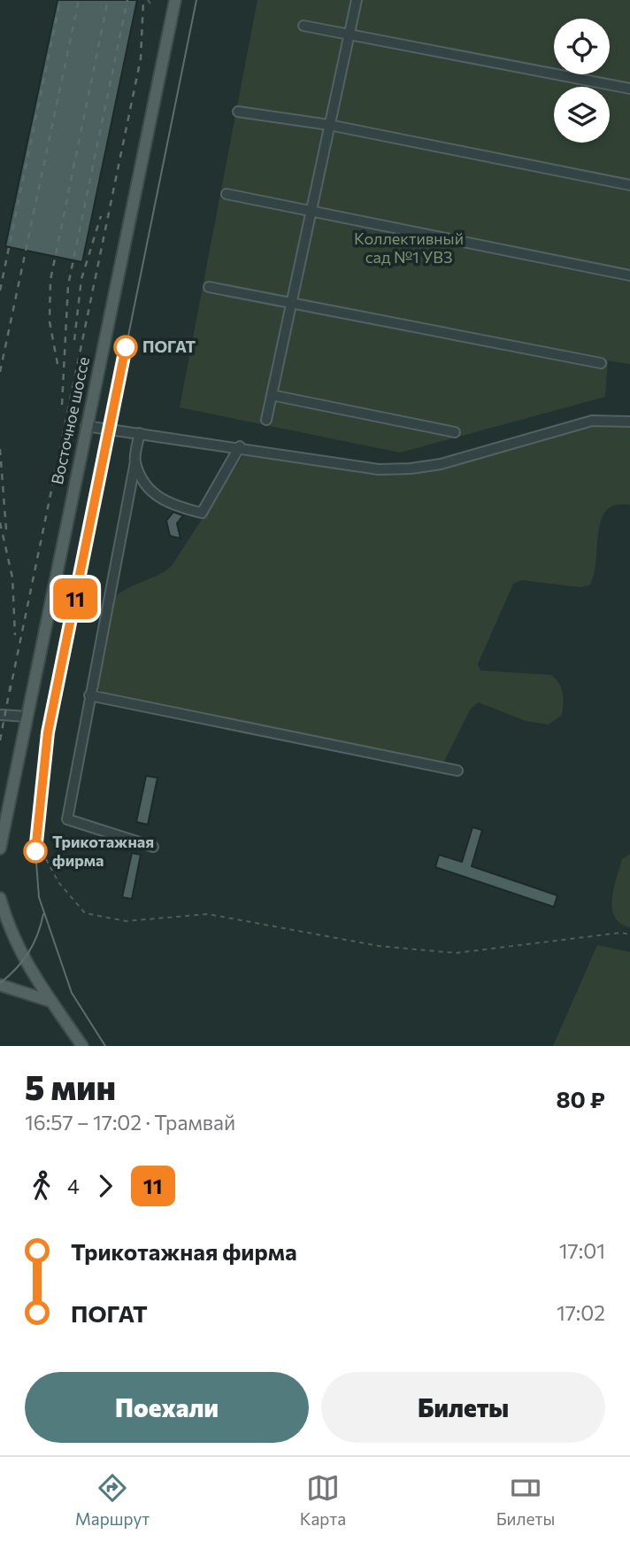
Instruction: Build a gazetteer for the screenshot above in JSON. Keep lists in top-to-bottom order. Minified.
{"streets":{"main road":["Восточное шоссе"]},"parks":["Коллективный сад №1 УВЗ"],"places":["ПОГАТ","Трикотажная фирма"],"lines":["tram line 11"],"page":{"on_map":"11","heading":["5 мин","16:57 – 17:02 · Трамвай","80 ₽"],"legs":["4","11"],"list":[{"name":"Трикотажная фирма","value":"17:01"},{"name":"ПОГАТ","value":"17:02"}],"buttons":["Поехали","Билеты"],"tabs":["Маршрут","Карта","Билеты"]}}
